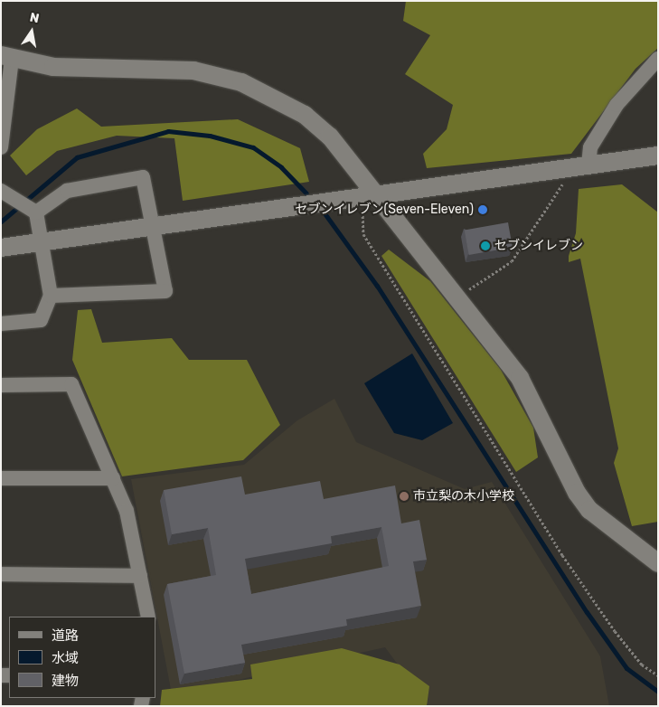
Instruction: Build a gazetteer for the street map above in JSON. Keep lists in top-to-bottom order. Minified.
{"places":["セブンイレブン(Seven-Eleven)","セブンイレブン","市立梨の木小学校"],"legend":["道路","水域","建物"],"north":"top"}
